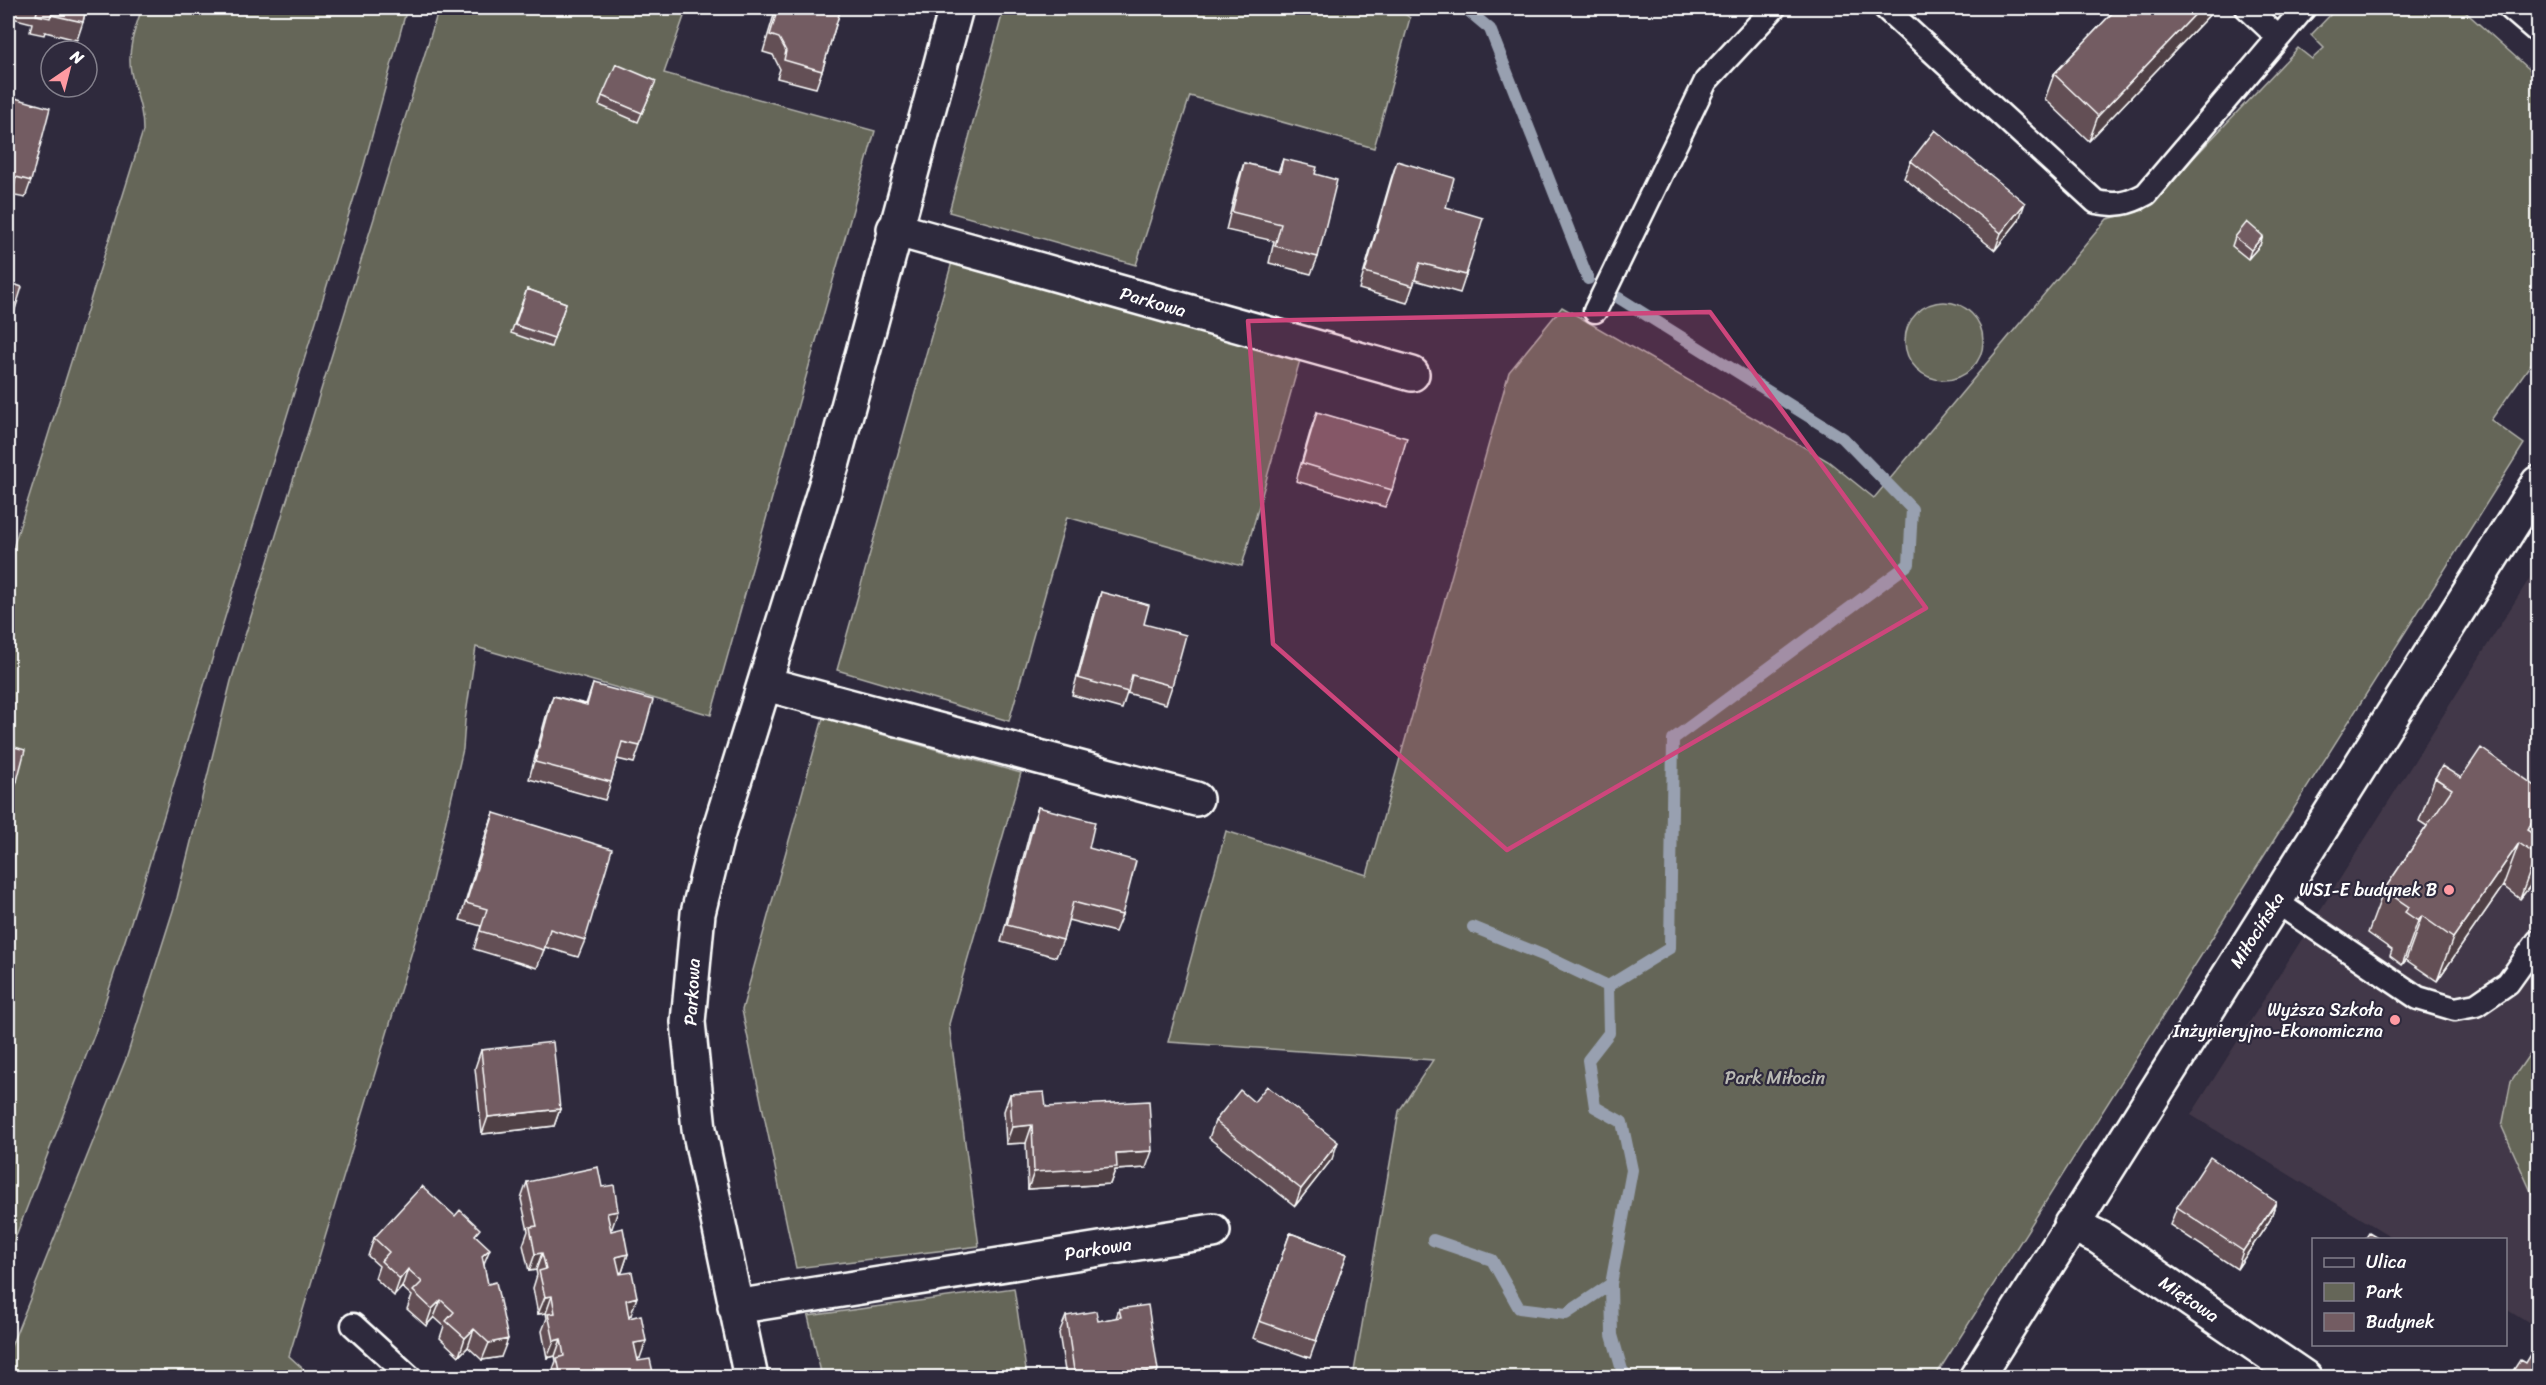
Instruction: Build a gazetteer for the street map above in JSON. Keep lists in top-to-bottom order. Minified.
{"streets":{"street":["Parkowa","Miłocińska","Miętowa"]},"crossings":[["Miłocińska","Miętowa"]],"parks":["Park Miłocin"],"places":["WSI-E budynek B","Wyższa Szkoła Inżynieryjno-Ekonomiczna"],"legend":["Ulica","Park","Budynek"],"north":"top right"}
